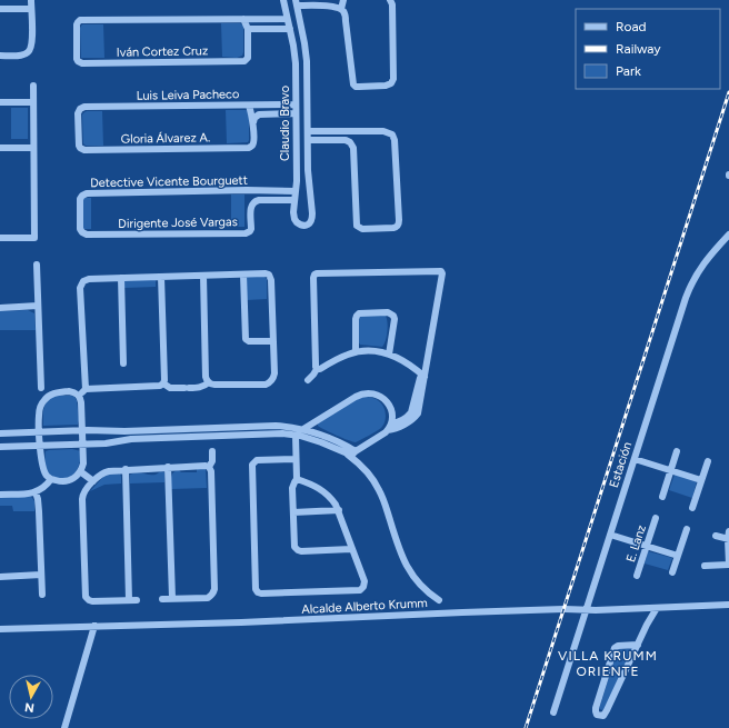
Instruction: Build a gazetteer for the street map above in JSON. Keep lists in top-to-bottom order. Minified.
{"streets":{"street":["Iván Cortez Cruz","Luis Leiva Pacheco","Claudio Bravo","Gloria Álvarez A.","Detective Vicente Bourguett","Dirigente José Vargas","Estación","E. Lanz","Alcalde Alberto Krumm"]},"crossings":[["Luis Leiva Pacheco","Claudio Bravo"],["Luis Leiva Pacheco","Gloria Álvarez A."],["Claudio Bravo","Detective Vicente Bourguett"],["Detective Vicente Bourguett","Dirigente José Vargas"],["Estación","Alcalde Alberto Krumm"]],"districts":["VILLA KRUMM ORIENTE"],"legend":["Road","Railway","Park"],"north":"bottom"}
